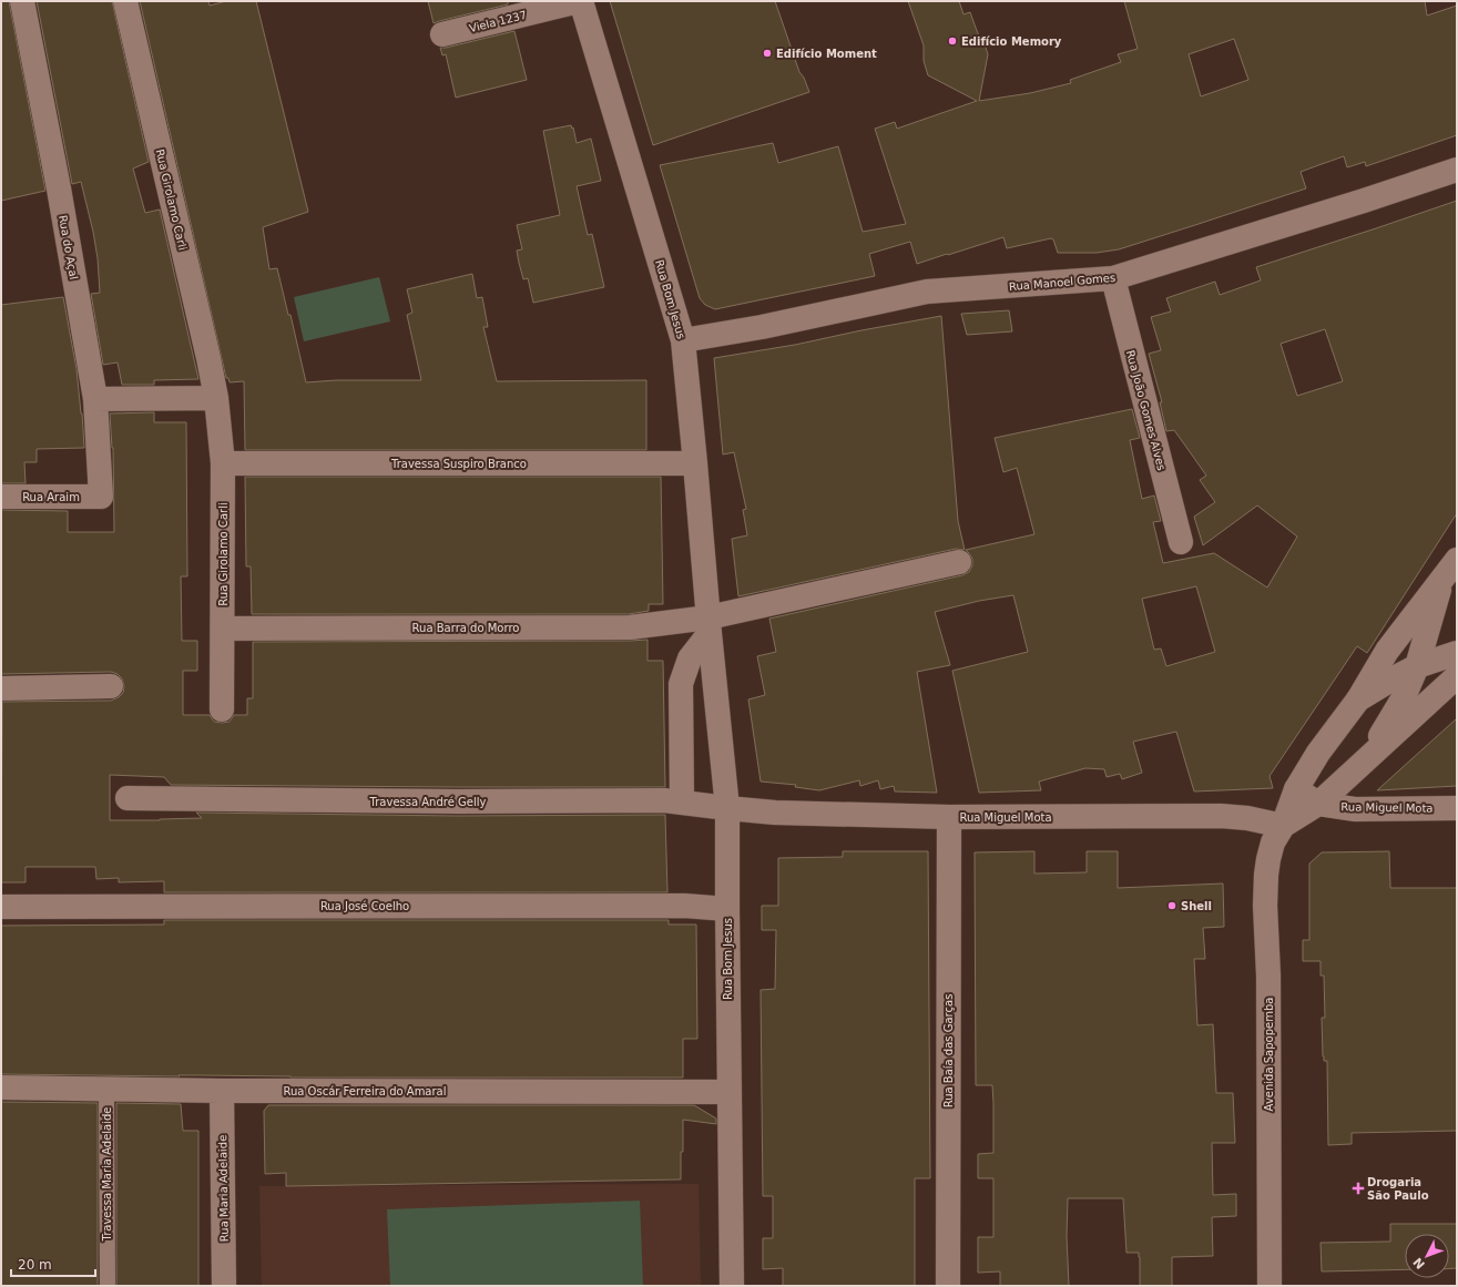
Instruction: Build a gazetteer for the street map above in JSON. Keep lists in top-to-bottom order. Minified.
{"streets":{"street":["Viela 1237","Rua Girolamo Carli","Rua do Açal","Rua Manoel Gomes","Rua Bom Jesus","Rua João Gomes Alves","Travessa Suspiro Branco","Rua Araim","Rua Barra do Morro","Travessa André Gelly","Rua Miguel Mota","Rua José Coelho","Rua Baía das Garças","Avenida Sapopemba","Rua Oscár Ferreira do Amaral","Rua Maria Adelaide"],"lane":["Travessa Maria Adelaide"]},"crossings":[["Viela 1237","Rua Bom Jesus"],["Rua Girolamo Carli","Travessa Suspiro Branco"],["Rua Girolamo Carli","Rua Barra do Morro"],["Rua do Açal","Rua Araim"],["Rua Manoel Gomes","Rua Bom Jesus"],["Rua Manoel Gomes","Rua João Gomes Alves"],["Rua Bom Jesus","Travessa Suspiro Branco"],["Rua Bom Jesus","Rua Barra do Morro"],["Rua Bom Jesus","Travessa André Gelly"],["Rua Bom Jesus","Rua Miguel Mota"],["Rua Bom Jesus","Rua José Coelho"],["Rua Bom Jesus","Rua Oscár Ferreira do Amaral"],["Travessa André Gelly","Rua Miguel Mota"],["Rua Miguel Mota","Rua Baía das Garças"],["Rua Miguel Mota","Avenida Sapopemba"],["Rua Oscár Ferreira do Amaral","Travessa Maria Adelaide"],["Rua Oscár Ferreira do Amaral","Rua Maria Adelaide"]],"places":{"other":["Edifício Memory","Edifício Moment","Shell"],"health":["Drogaria São Paulo"]},"scale_bar":"20 m","north":"bottom left"}
